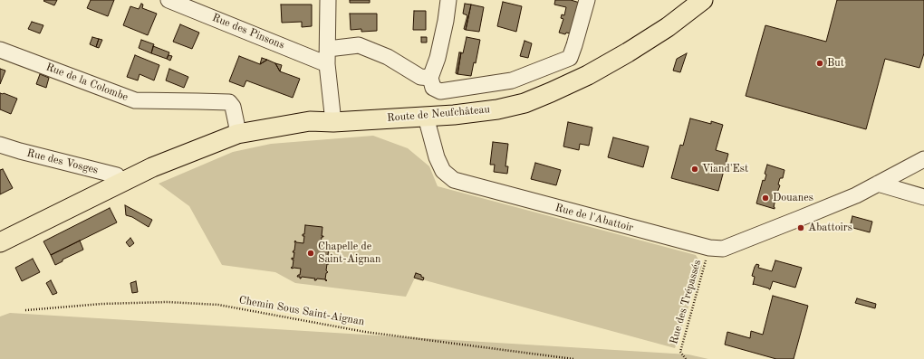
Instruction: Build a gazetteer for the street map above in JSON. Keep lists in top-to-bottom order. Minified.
{"streets":{"main road":["Route de Neufchâteau"],"street":["Rue des Pinsons","Rue de la Colombe","Rue des Vosges","Rue de l'Abattoir"],"path":["Rue des Trépassés","Chemin Sous Saint-Aignan"]},"crossings":[["Rue de la Colombe","Route de Neufchâteau"],["Route de Neufchâteau","Rue des Vosges"],["Route de Neufchâteau","Rue de l'Abattoir"],["Rue de l'Abattoir","Rue des Trépassés"]],"places":["But","Viand'Est","Douanes","Abattoirs","Chapelle de Saint-Aignan"]}
